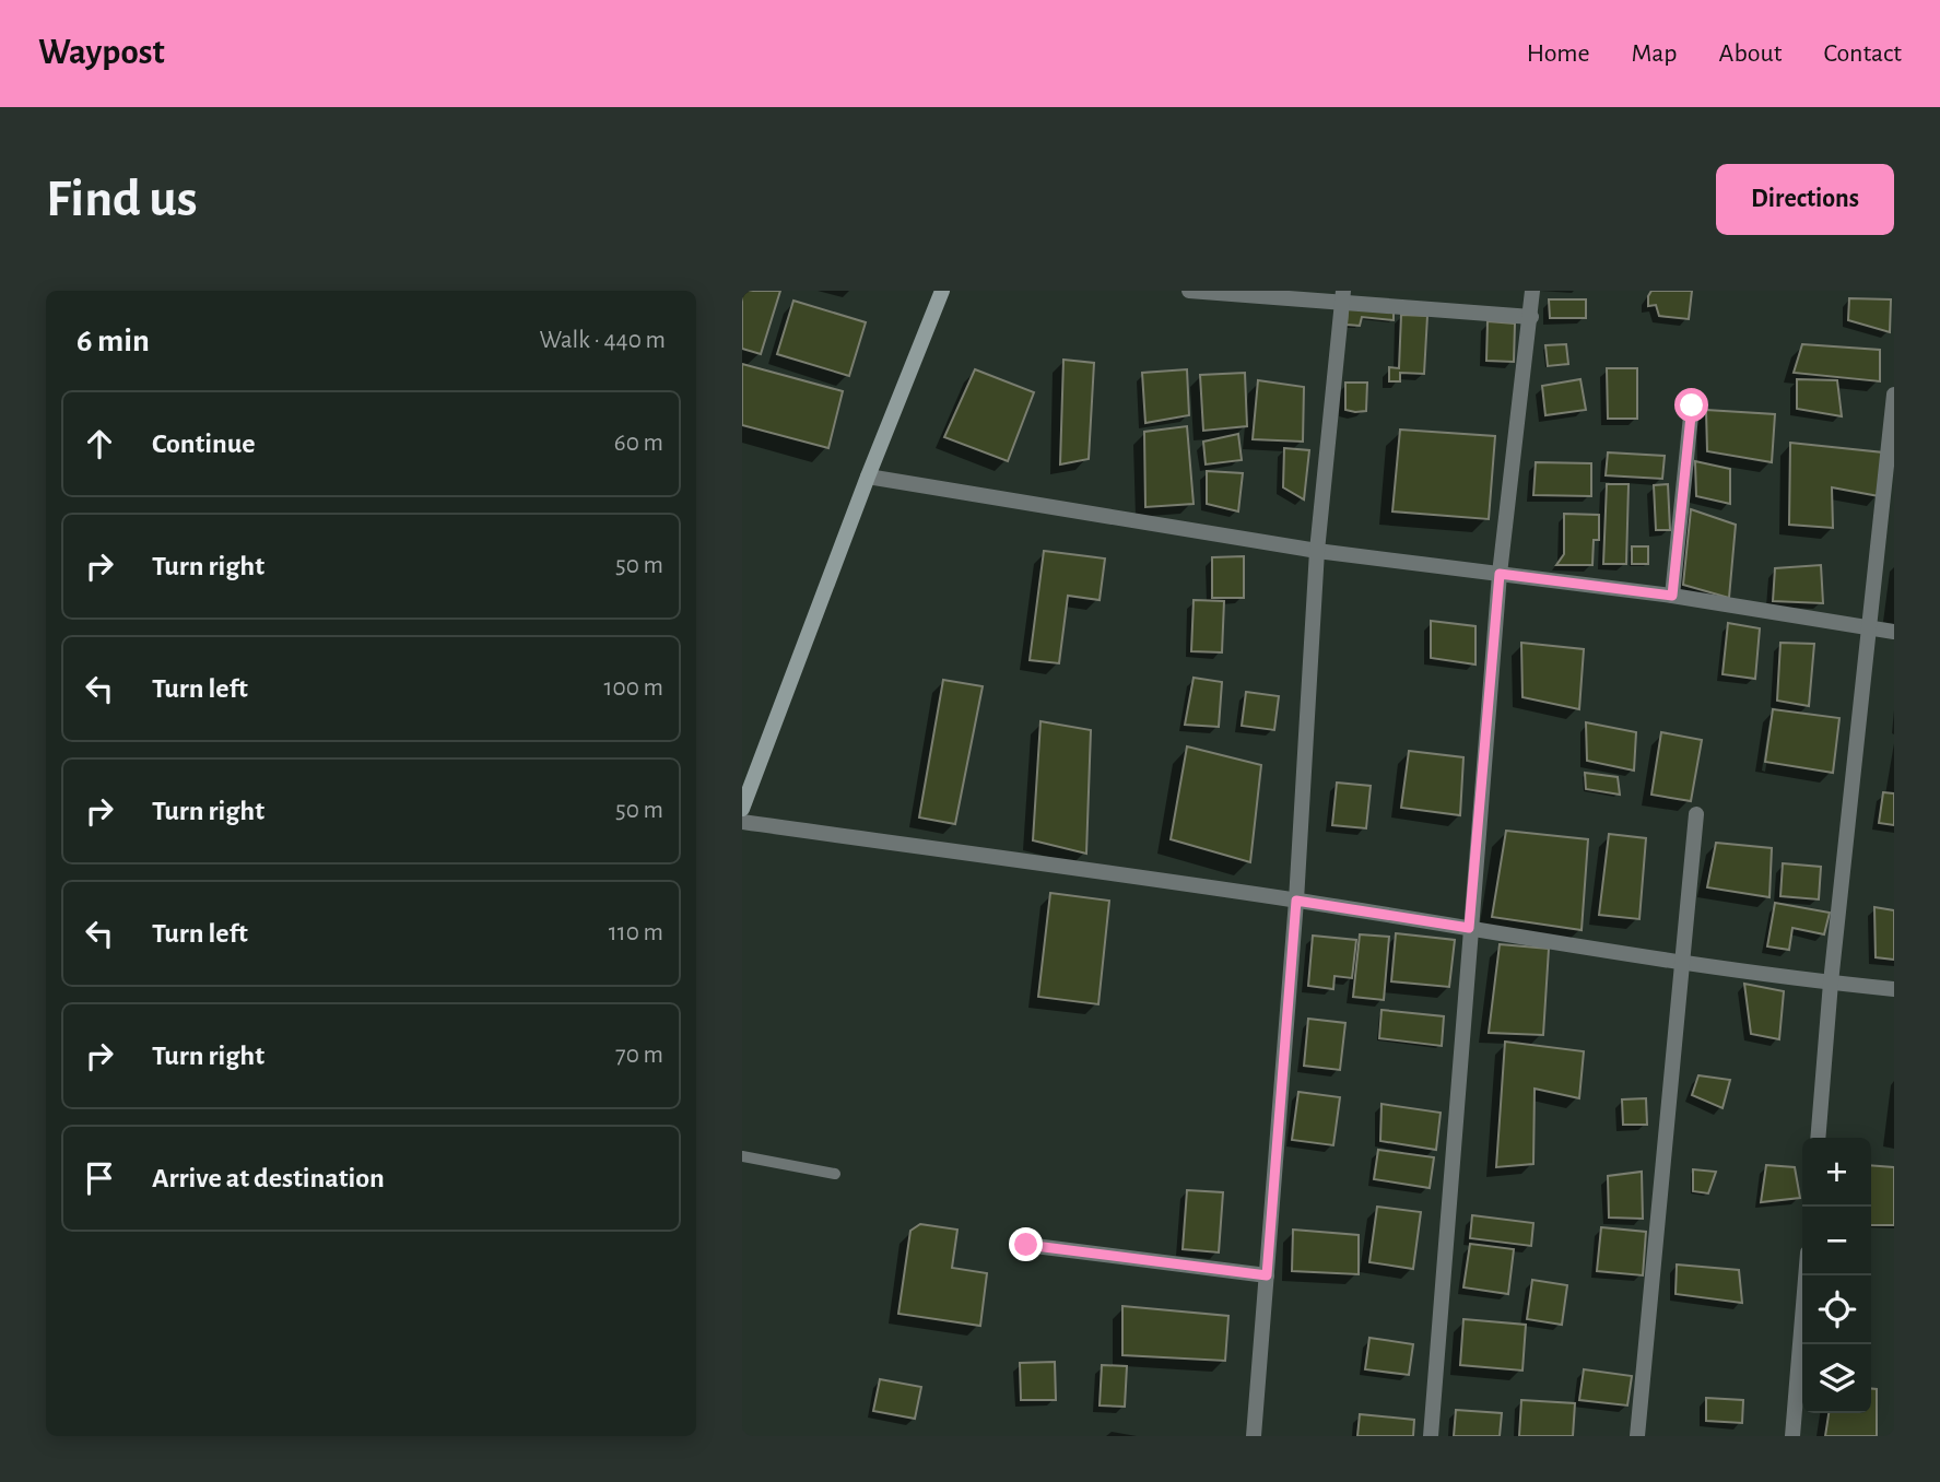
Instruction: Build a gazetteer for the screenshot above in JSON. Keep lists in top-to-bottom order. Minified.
{"page":{"header":"Waypost","nav":["Home","Map","About","Contact"],"buttons":"Directions","title":"Find us","heading":["6 min","Walk · 440 m"],"list":[["Continue","60 m"],["Turn right","50 m"],["Turn left","100 m"],["Turn right","50 m"],["Turn left","110 m"],["Turn right","70 m"],"Arrive at destination"],"map_buttons":["+","−"]}}
